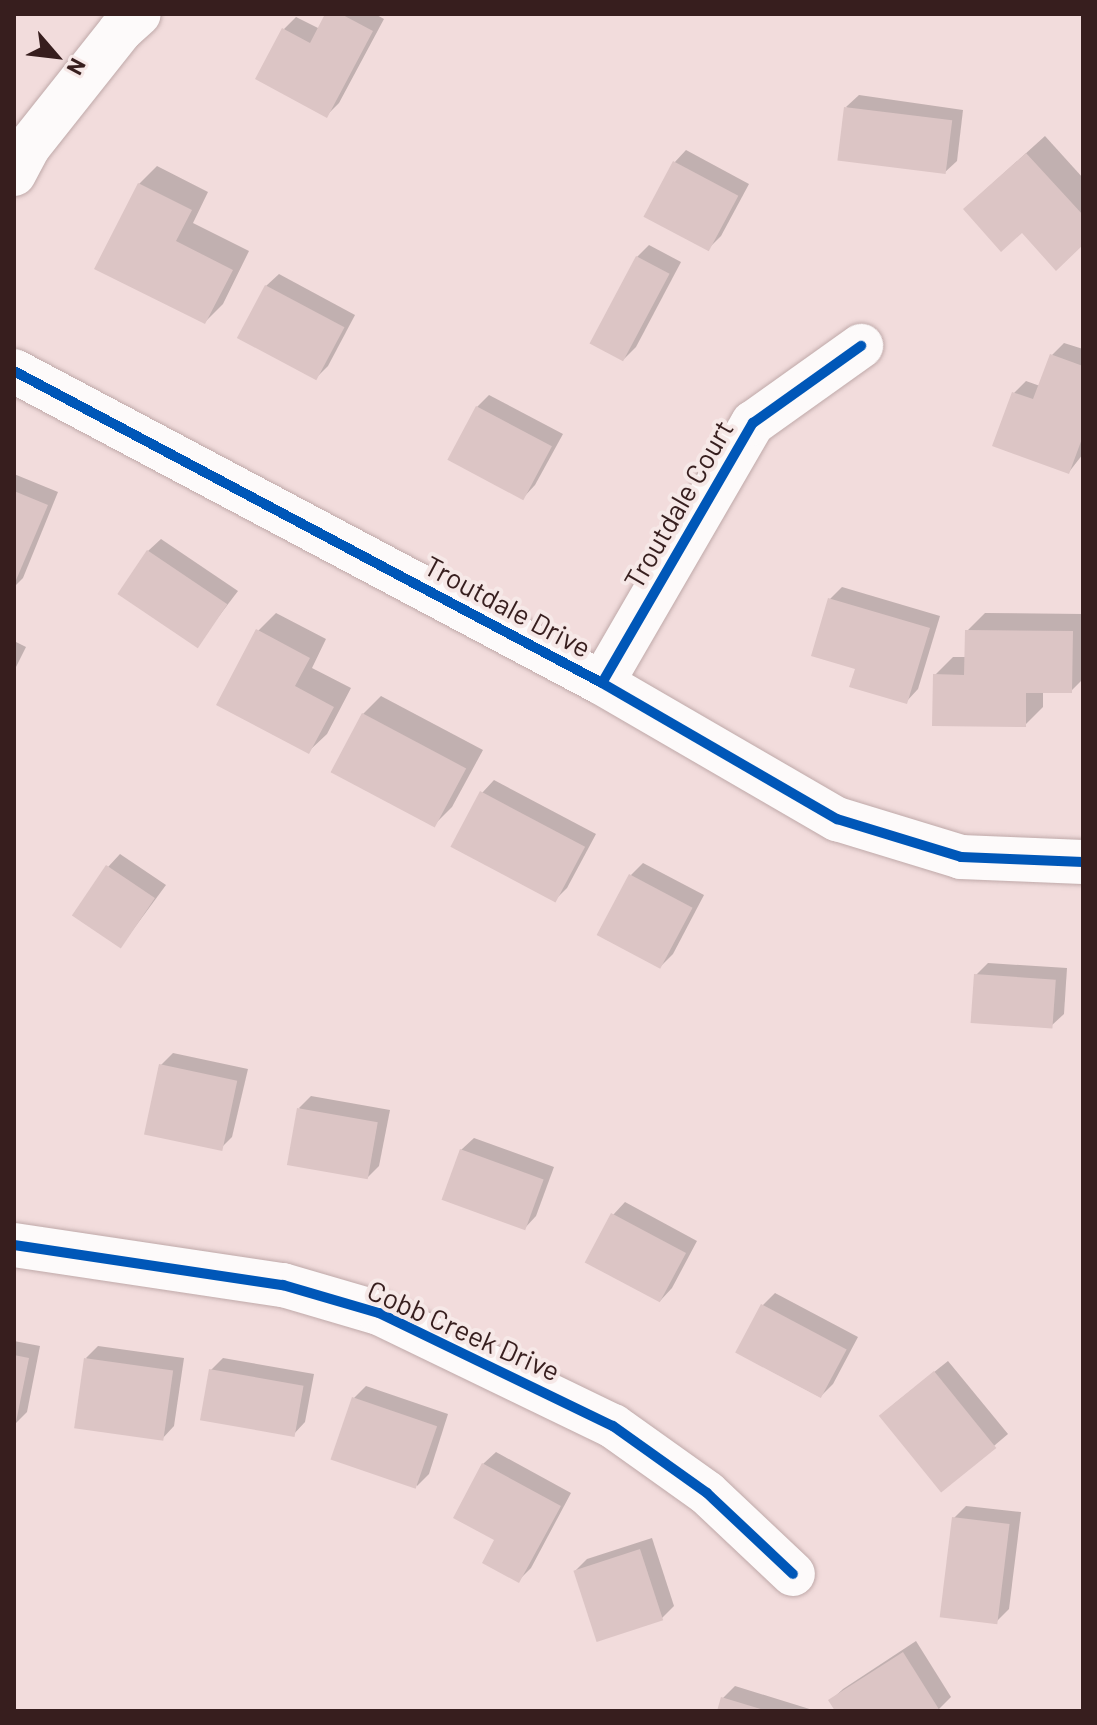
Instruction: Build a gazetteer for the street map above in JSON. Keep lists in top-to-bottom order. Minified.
{"streets":{"street":["Troutdale Court","Troutdale Drive","Cobb Creek Drive"]},"crossings":[["Troutdale Court","Troutdale Drive"]],"north":"bottom right"}
